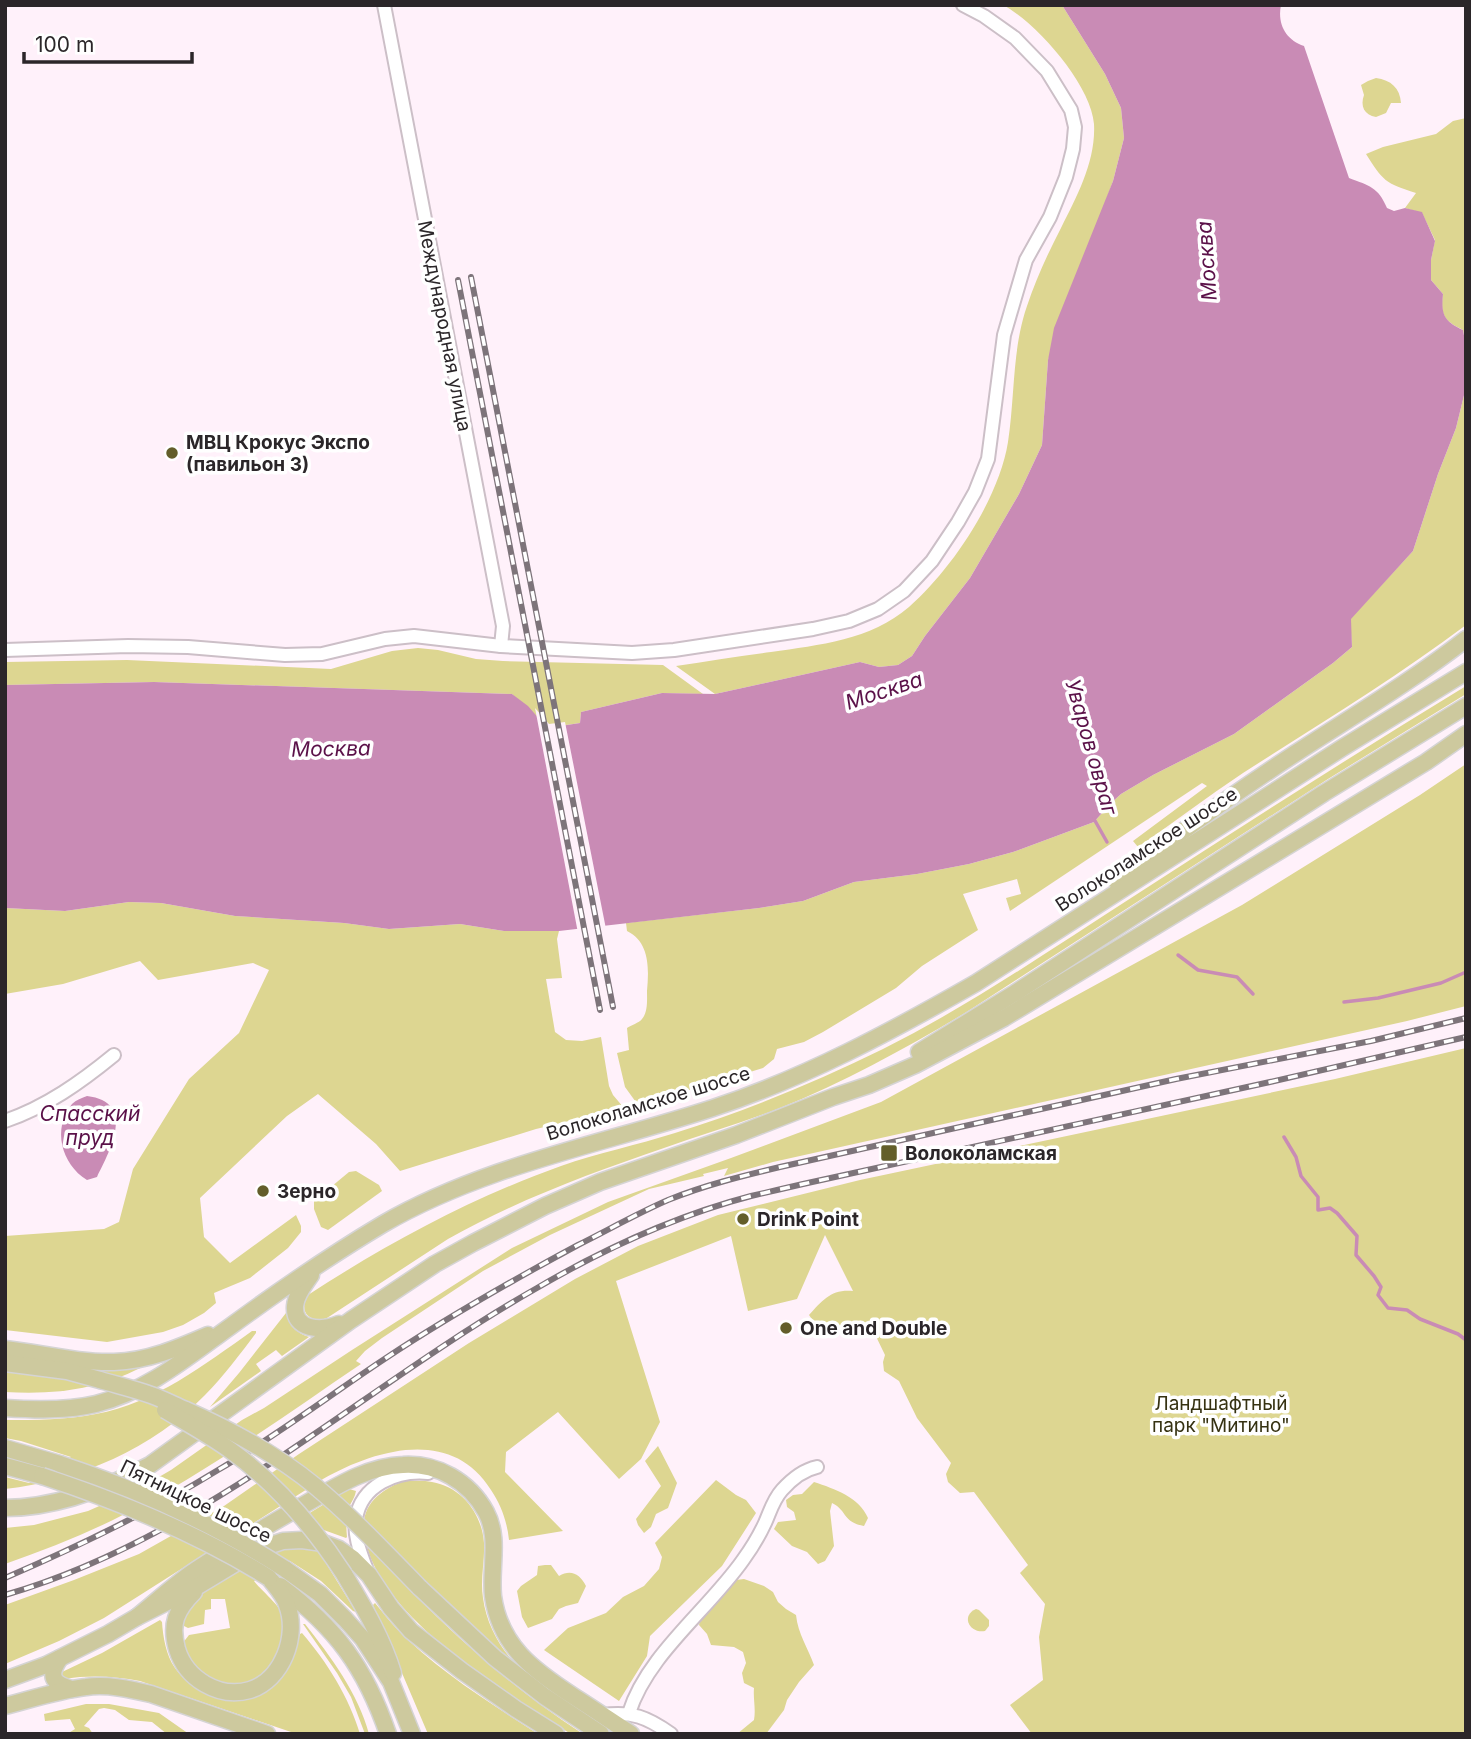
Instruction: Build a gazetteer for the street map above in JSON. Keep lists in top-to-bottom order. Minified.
{"streets":{"main road":["Волоколамское шоссе","Пятницкое шоссе"],"street":["Международная улица"]},"water":["Москва","Уваров овраг","Спасский пруд"],"parks":["Ландшафтный парк \"Митино\""],"places":{"other":["МВЦ Крокус Экспо (павильон 3)","Зерно","Drink Point","One and Double"],"transit":["Волоколамская"]},"scale_bar":"100 m"}
